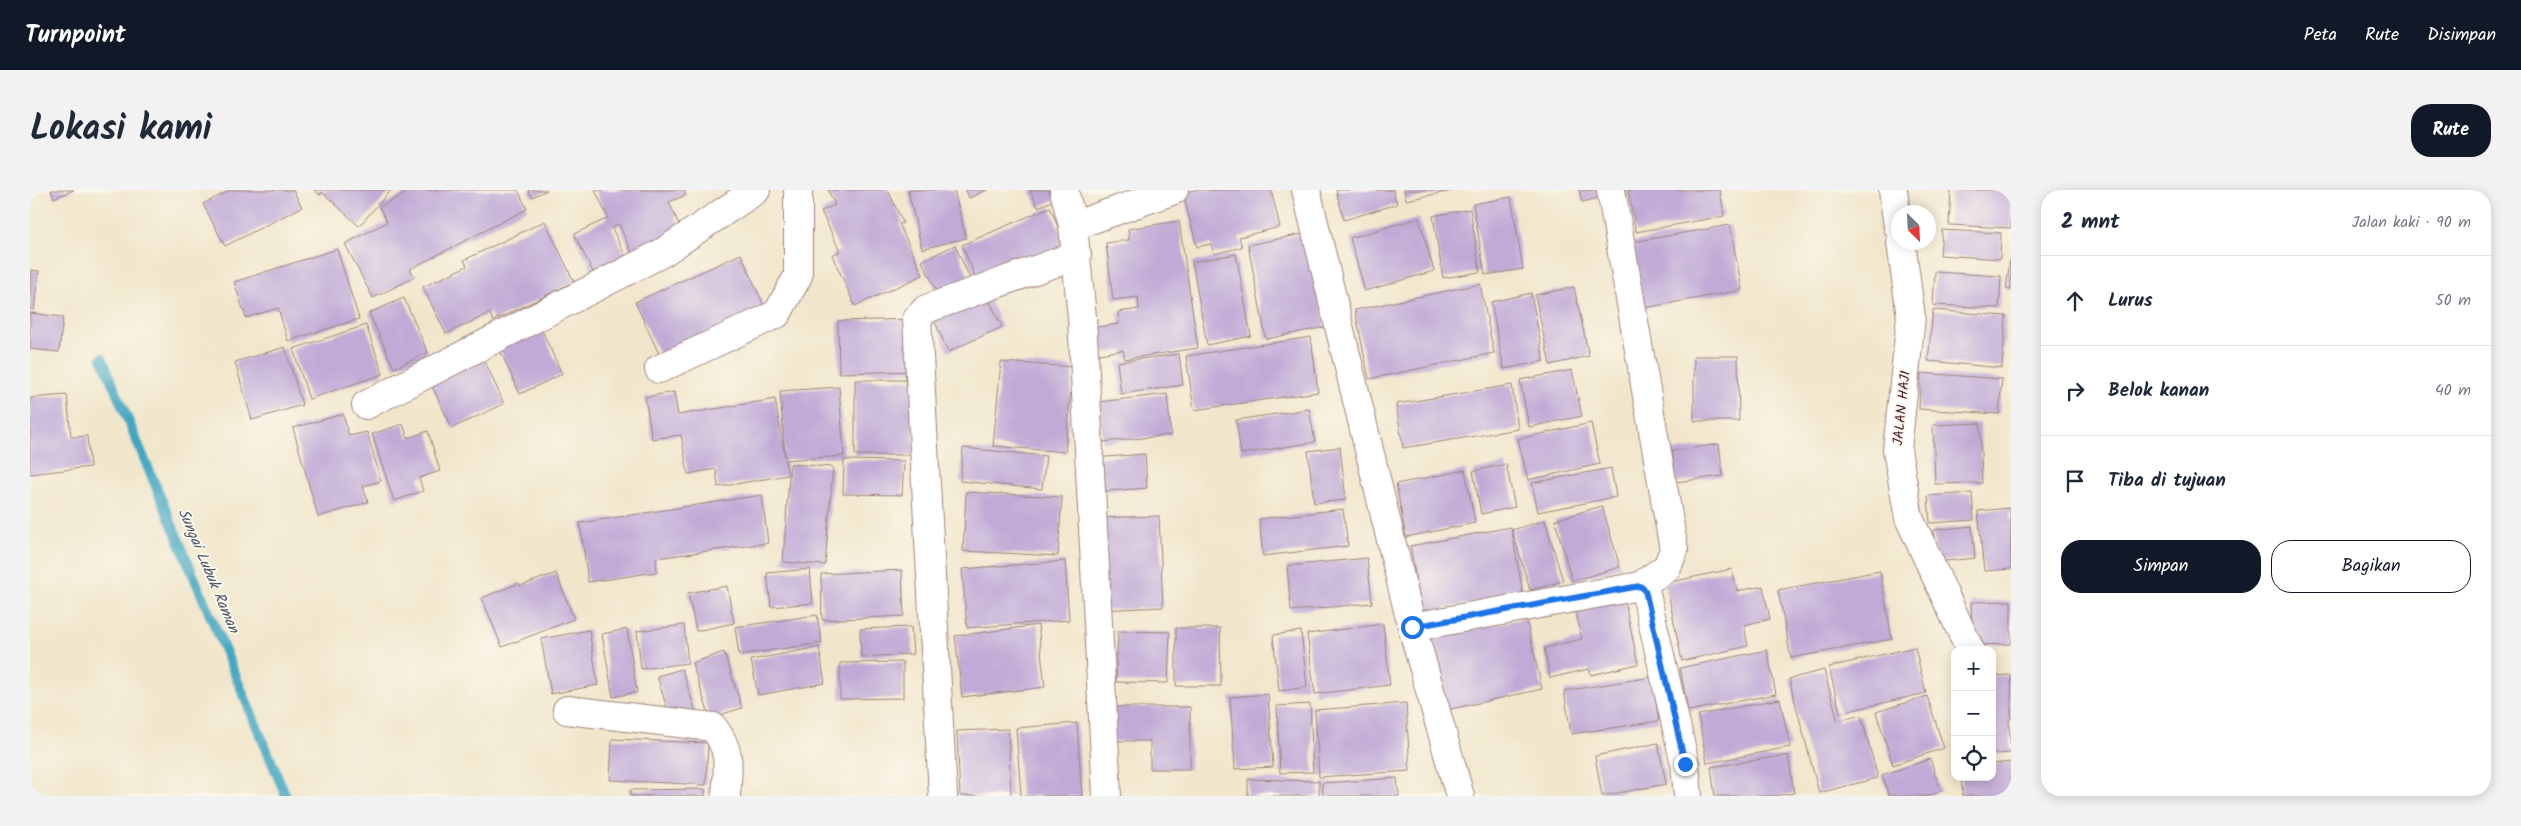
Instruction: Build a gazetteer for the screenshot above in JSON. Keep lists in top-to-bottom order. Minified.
{"streets":{"street":["JALAN HAJI"]},"water":["Sungai Lubuk Raman"],"north":"bottom right","page":{"header":"Turnpoint","nav":["Peta","Rute","Disimpan"],"title":"Lokasi kami","buttons":["Rute",["Simpan","Bagikan"]],"heading":["2 mnt","Jalan kaki · 90 m"],"list":[["Lurus","50 m"],["Belok kanan","40 m"],"Tiba di tujuan"],"map_buttons":["+","−"]}}
